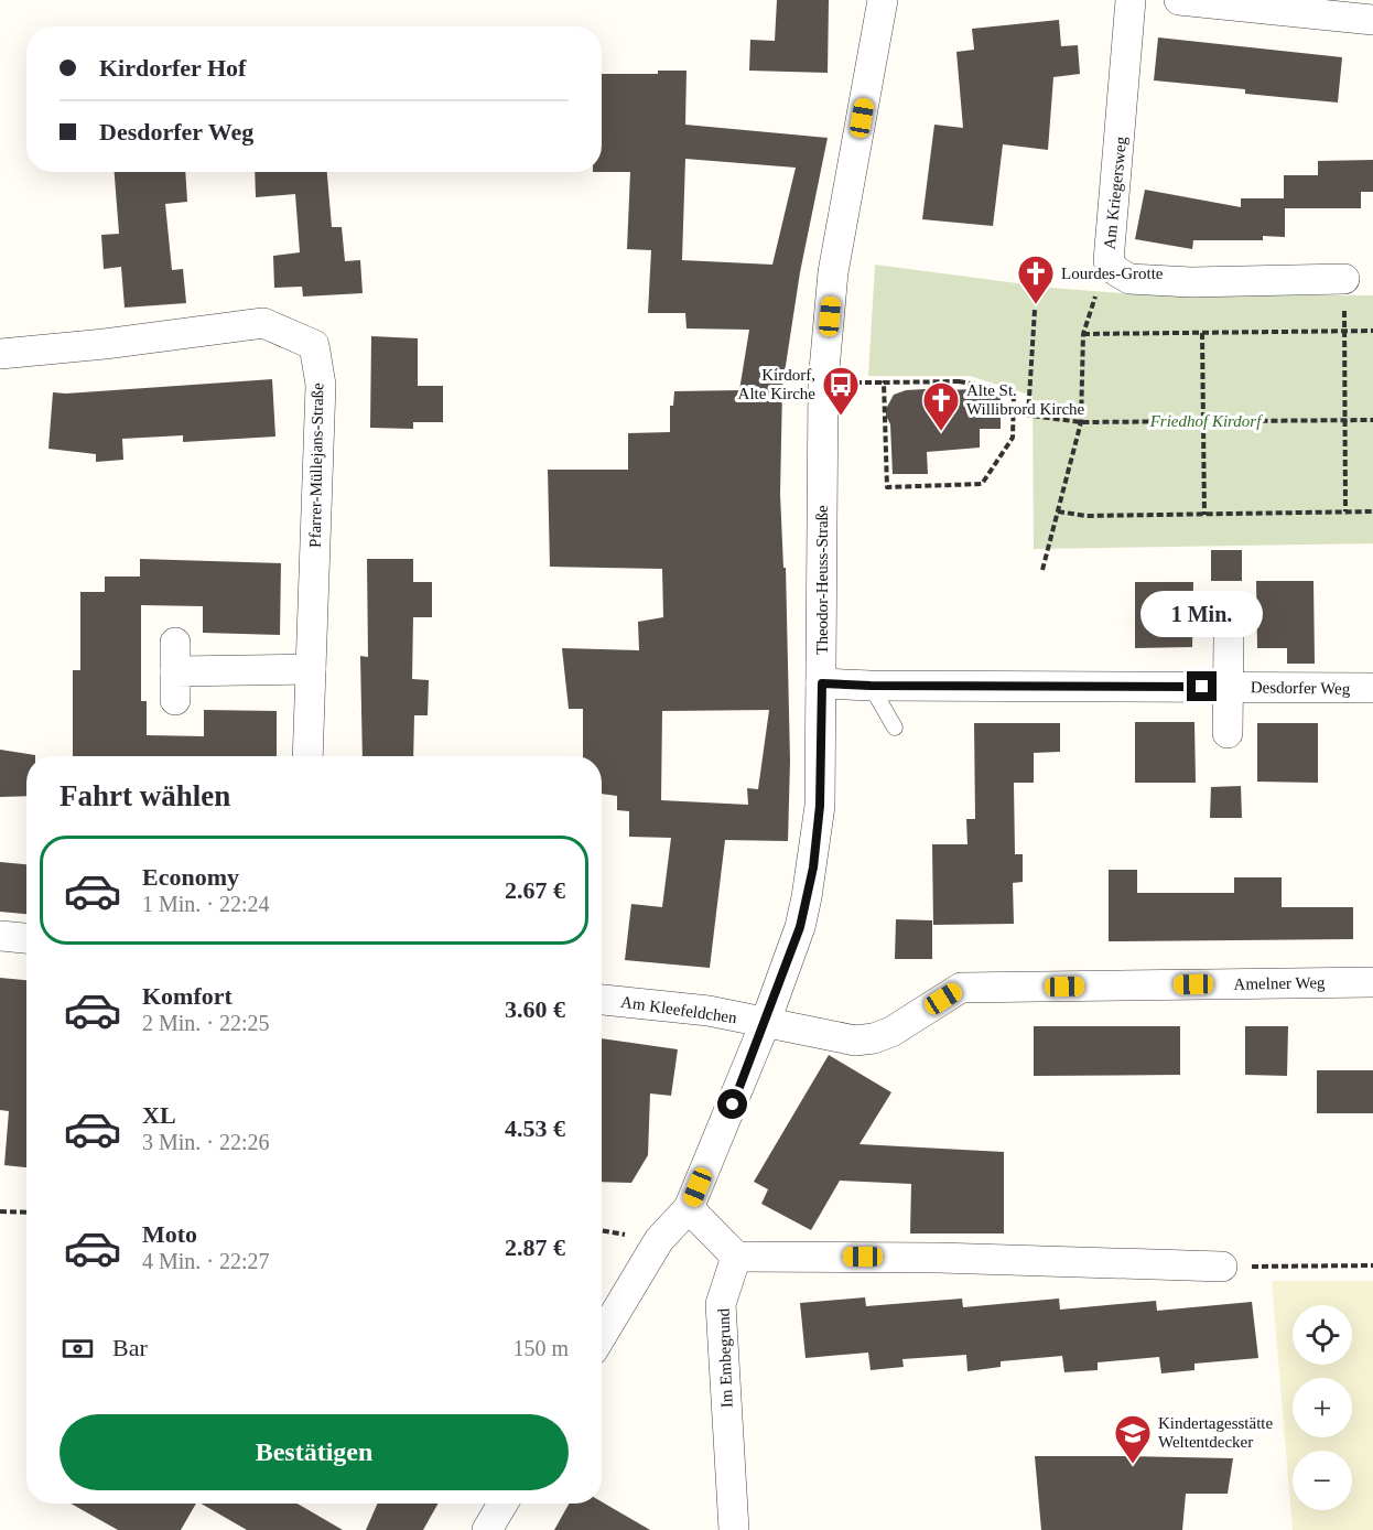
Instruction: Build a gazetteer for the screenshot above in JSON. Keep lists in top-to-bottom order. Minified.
{"streets":{"street":["Am Kriegersweg","Pfarrer-Müllejans-Straße","Theodor-Heuss-Straße","Desdorfer Weg","Amelner Weg","Am Kleefeldchen","Im Embegrund"]},"crossings":[["Theodor-Heuss-Straße","Desdorfer Weg"],["Theodor-Heuss-Straße","Amelner Weg"],["Theodor-Heuss-Straße","Am Kleefeldchen"],["Amelner Weg","Am Kleefeldchen"]],"parks":["Friedhof Kirdorf"],"places":{"church":["Lourdes-Grotte","Alte St. Willibrord Kirche"],"bus stop":["Kirdorf, Alte Kirche"],"school or university":["Kindertagesstätte Weltentdecker"]},"page":{"banner":["Kirdorfer Hof","Desdorfer Weg"],"bubble":"1 Min.","heading":"Fahrt wählen","list":[{"name":"Economy","note":"1 Min. · 22:24","value":"2.67 €"},{"name":"Komfort","note":"2 Min. · 22:25","value":"3.60 €"},{"name":"XL","note":"3 Min. · 22:26","value":"4.53 €"},{"name":"Moto","note":"4 Min. · 22:27","value":"2.87 €"}],"map_buttons":["+","−"],"pay":["Bar","150 m"],"buttons":"Bestätigen"}}
